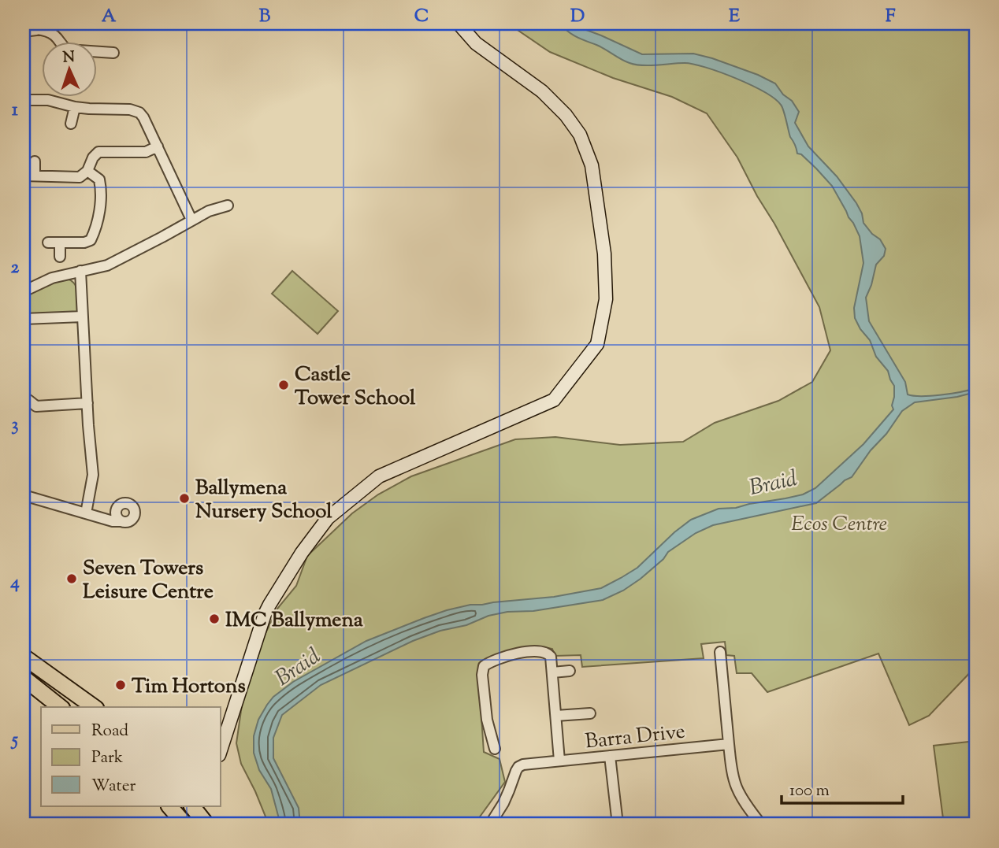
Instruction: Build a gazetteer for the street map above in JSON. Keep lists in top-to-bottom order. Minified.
{"streets":{"street":["Barra Drive"]},"water":["Braid"],"parks":["Ecos Centre"],"places":["Castle Tower School","Ballymena Nursery School","Seven Towers Leisure Centre","IMC Ballymena","Tim Hortons"],"legend":["Road","Park","Water"],"scale_bar":"100 m","north":"top","grid":{"columns":["A","B","C","D","E","F"],"rows":["1","2","3","4","5"]}}
